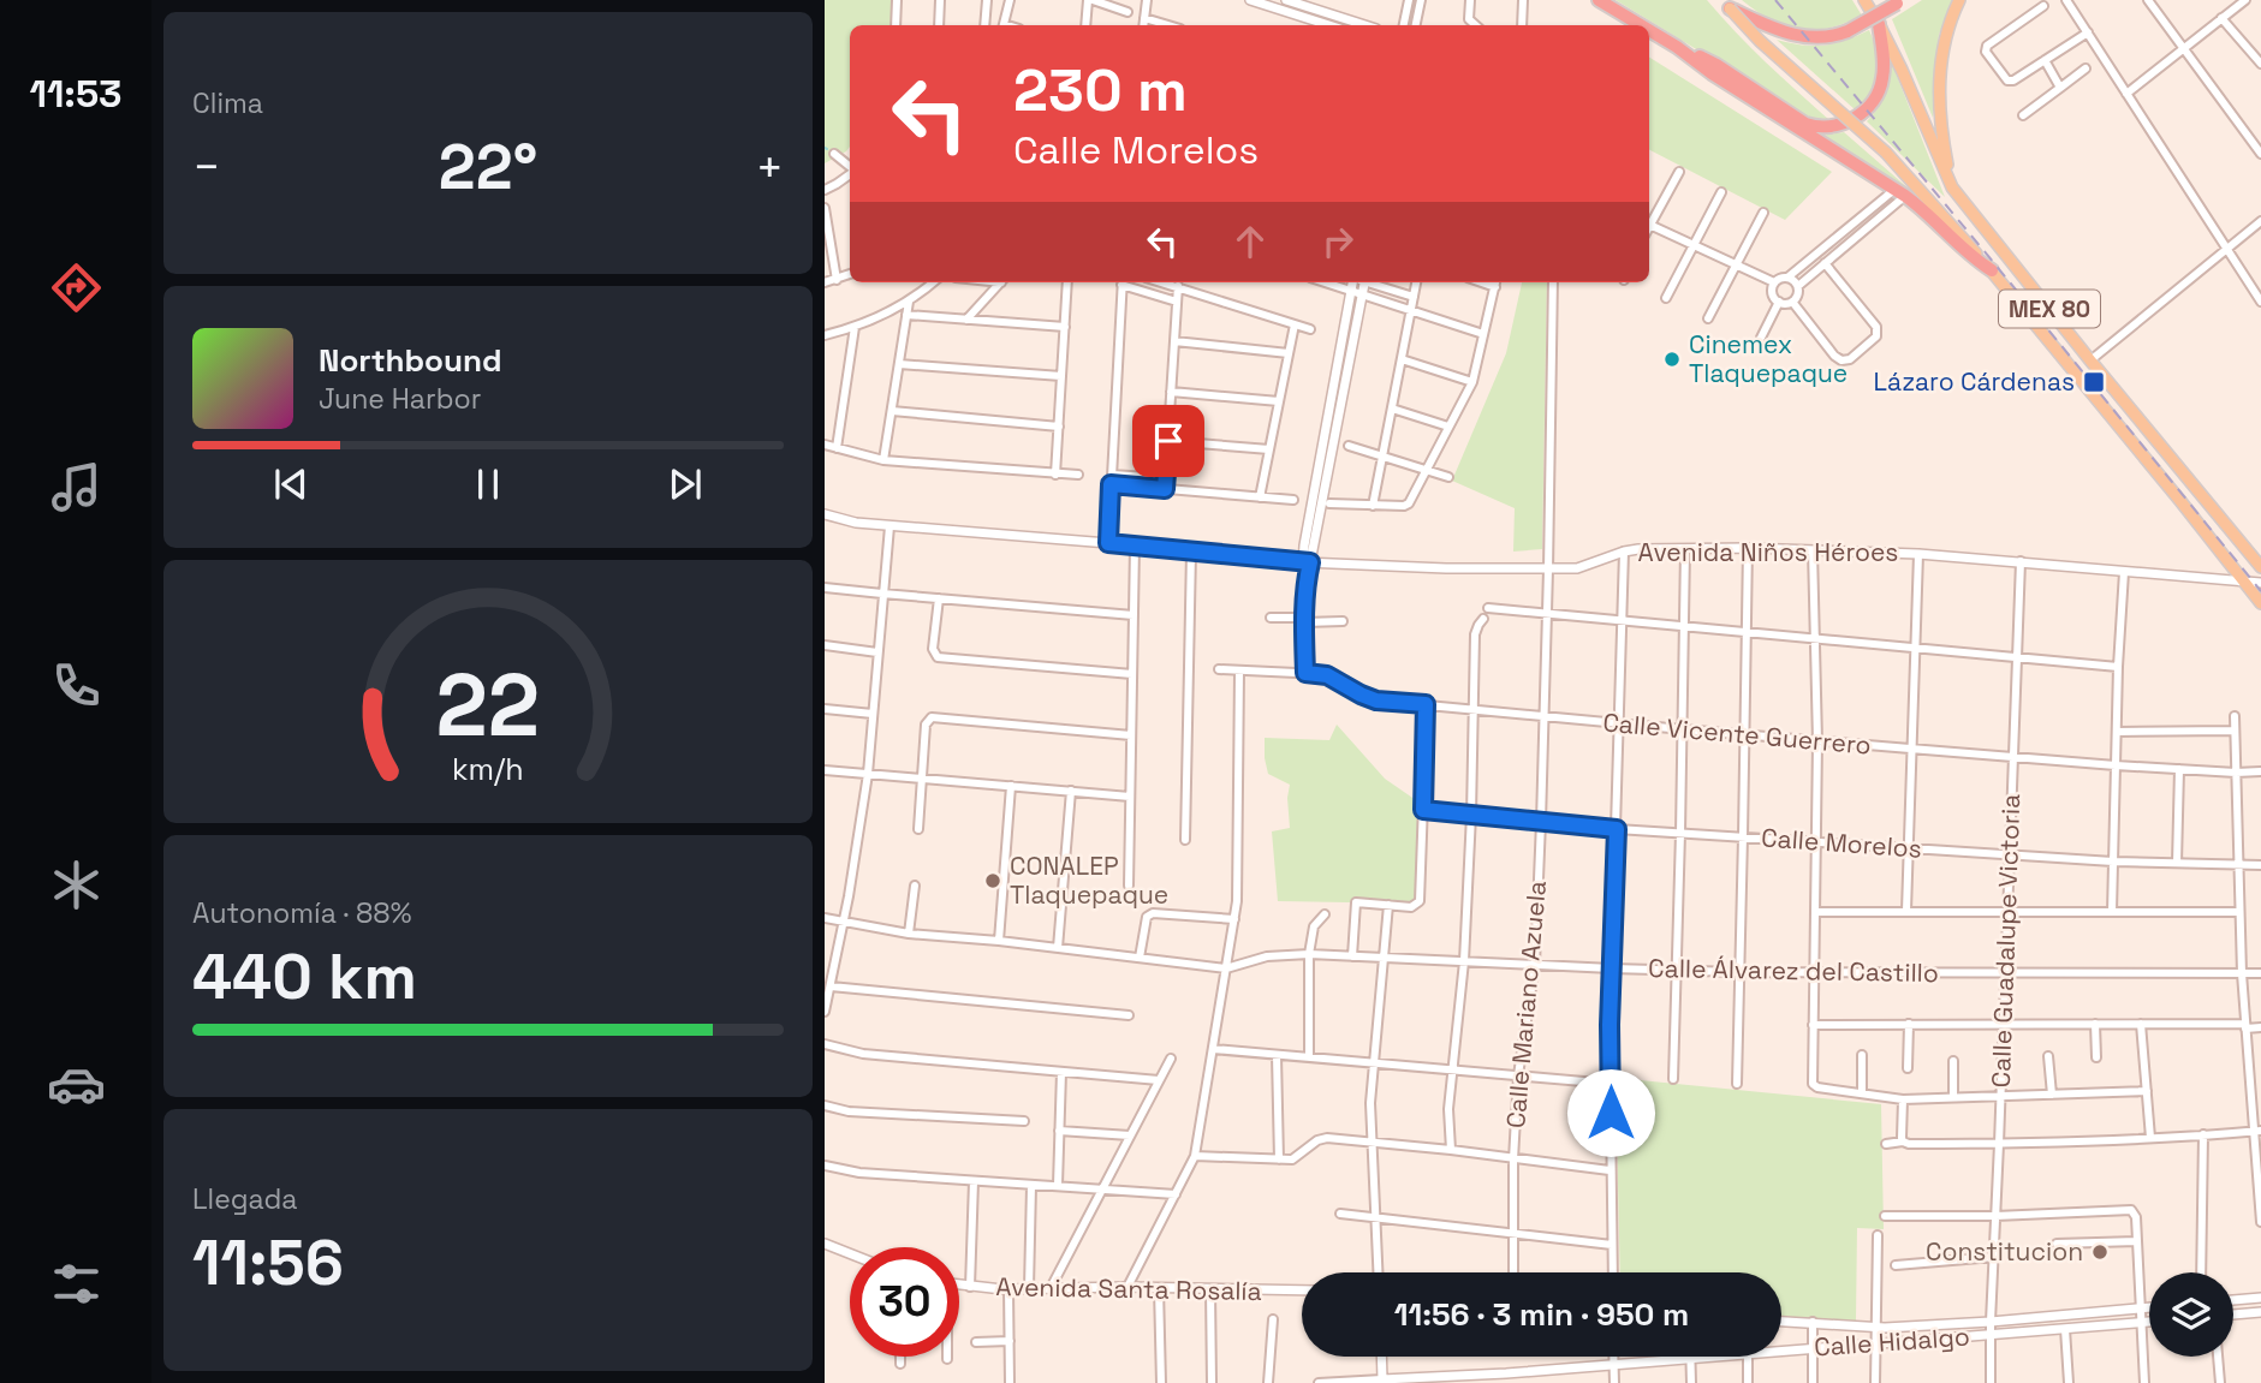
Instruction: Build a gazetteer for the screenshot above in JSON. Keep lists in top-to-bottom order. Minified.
{"streets":{"main road":["MEX 80"],"street":["Avenida Niños Héroes","Calle Vicente Guerrero","Calle Morelos","Calle Guadalupe Victoria","Calle Álvarez del Castillo","Calle Mariano Azuela","Avenida Santa Rosalía","Calle Hidalgo"]},"crossings":[["MEX 80","Avenida Niños Héroes"],["Avenida Niños Héroes","Calle Guadalupe Victoria"],["Avenida Niños Héroes","Calle Mariano Azuela"],["Calle Vicente Guerrero","Calle Guadalupe Victoria"],["Calle Vicente Guerrero","Calle Mariano Azuela"],["Calle Morelos","Calle Guadalupe Victoria"],["Calle Morelos","Calle Mariano Azuela"],["Calle Guadalupe Victoria","Calle Álvarez del Castillo"],["Calle Guadalupe Victoria","Calle Hidalgo"],["Calle Álvarez del Castillo","Calle Mariano Azuela"]],"places":{"other":["Cinemex Tlaquepaque","CONALEP Tlaquepaque","Constitucion"],"transit":["Lázaro Cárdenas"]},"page":{"tabs":"11:53","tile":["Clima",["Autonomía · 88%","440 km"],["Llegada","11:56"]],"turn":["230 m","Calle Morelos"],"heat":["−","22°","+"],"song":["Northbound","June Harbor"],"limit":"30","trip":"11:56 · 3 min · 950 m","gauge":["22","km/h"]}}
